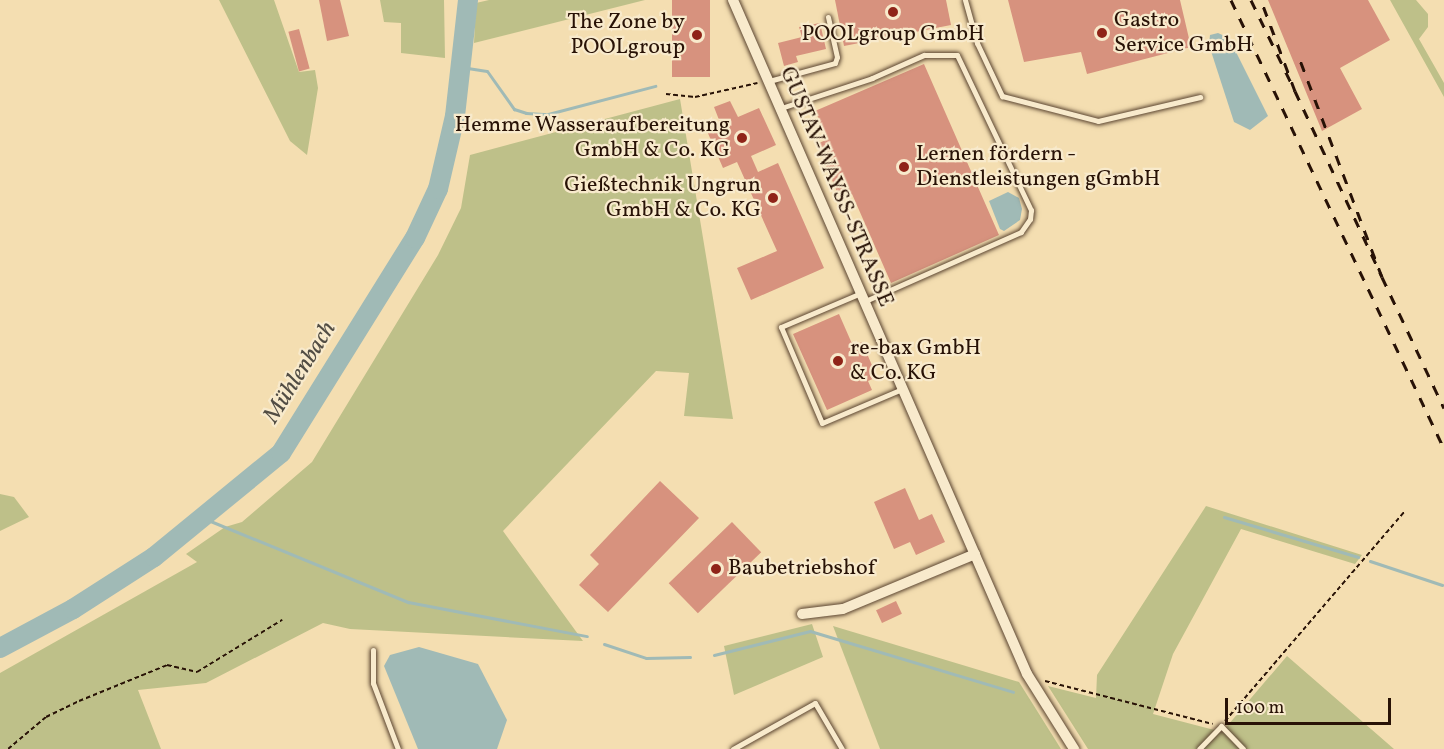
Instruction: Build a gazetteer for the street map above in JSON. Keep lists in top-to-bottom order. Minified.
{"streets":{"street":["GUSTAV-WAYSS-STRASSE"]},"water":["Mühlenbach"],"places":["POOLgroup GmbH","Gastro Service GmbH","The Zone by POOLgroup","Hemme Wasseraufbereitung GmbH & Co. KG","Lernen fördern - Dienstleistungen gGmbH","Gießtechnik Ungrun GmbH & Co. KG","re-bax GmbH & Co. KG","Baubetriebshof"],"scale_bar":"100 m"}
